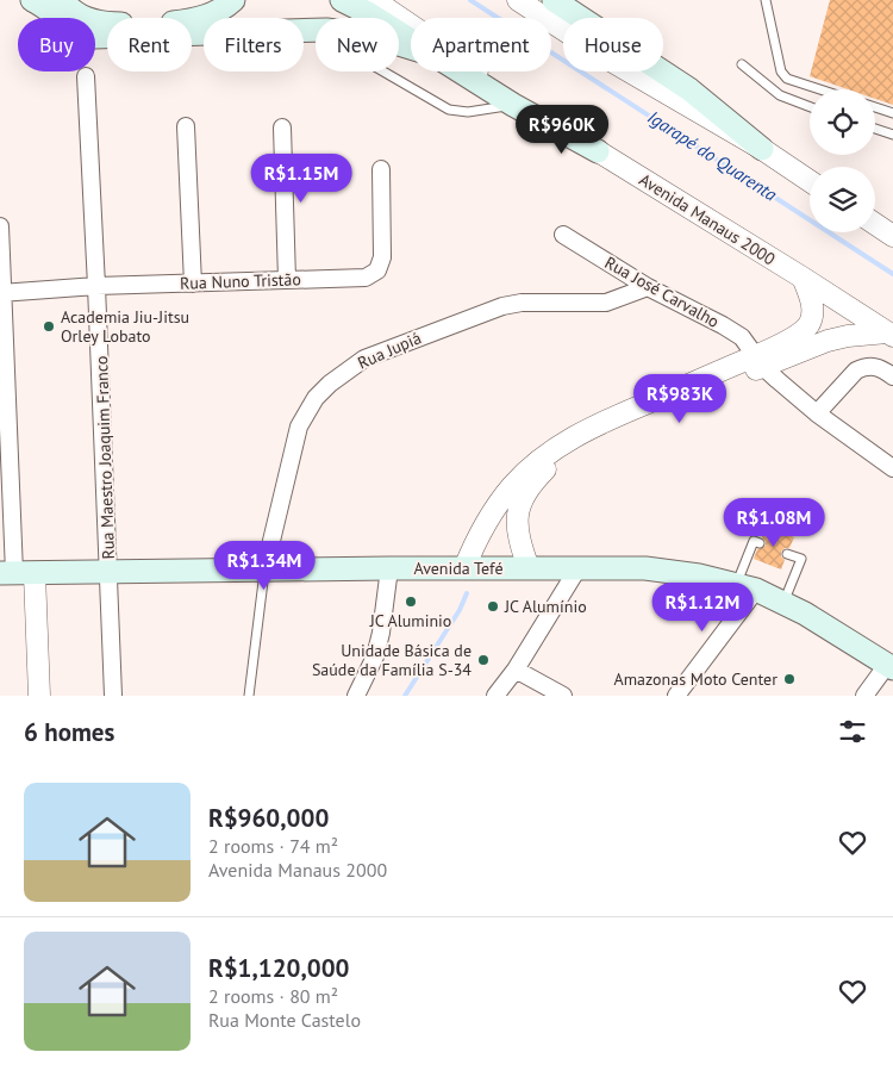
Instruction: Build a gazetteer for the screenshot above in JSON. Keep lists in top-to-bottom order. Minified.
{"streets":{"main road":["Avenida Tefé"],"street":["Avenida Manaus 2000","Rua Nuno Tristão","Rua José Carvalho","Rua Jupiá","Rua Maestro Joaquim Franco"]},"crossings":[["Rua Nuno Tristão","Rua Maestro Joaquim Franco"],["Rua José Carvalho","Rua Jupiá"],["Rua Jupiá","Avenida Tefé"],["Rua Maestro Joaquim Franco","Avenida Tefé"]],"water":["Igarapé do Quarenta"],"places":["Academia Jiu-Jitsu Orley Lobato","JC Aluminio","JC Alumínio","Unidade Básica de Saúde da Família S-34","Amazonas Moto Center"],"page":{"chip":["Buy","Rent","Filters","New","Apartment","House"],"price":["R$960K","R$1.15M","R$983K","R$1.08M","R$1.34M","R$1.12M"],"heading":"6 homes","list":[{"name":"R$960,000","note":"2 rooms · 74 m² · Avenida Manaus 2000"},{"name":"R$1,120,000","note":"2 rooms · 80 m² · Rua Monte Castelo"}]}}
